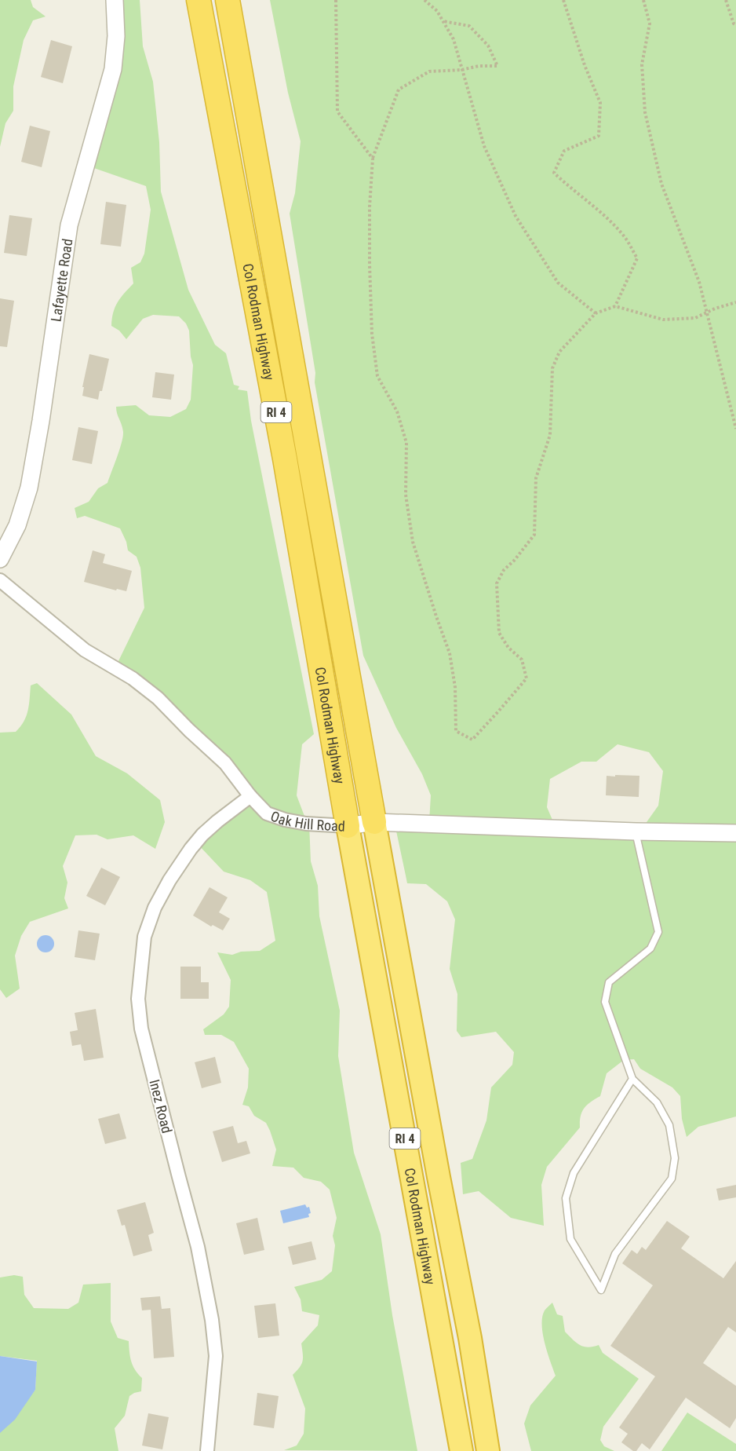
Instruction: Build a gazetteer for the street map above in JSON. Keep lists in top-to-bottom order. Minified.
{"streets":{"highway":["Col Rodman Highway","RI 4"],"street":["Lafayette Road","Oak Hill Road","Inez Road"]},"crossings":[["Col Rodman Highway","Oak Hill Road"],["Oak Hill Road","Inez Road"]]}
